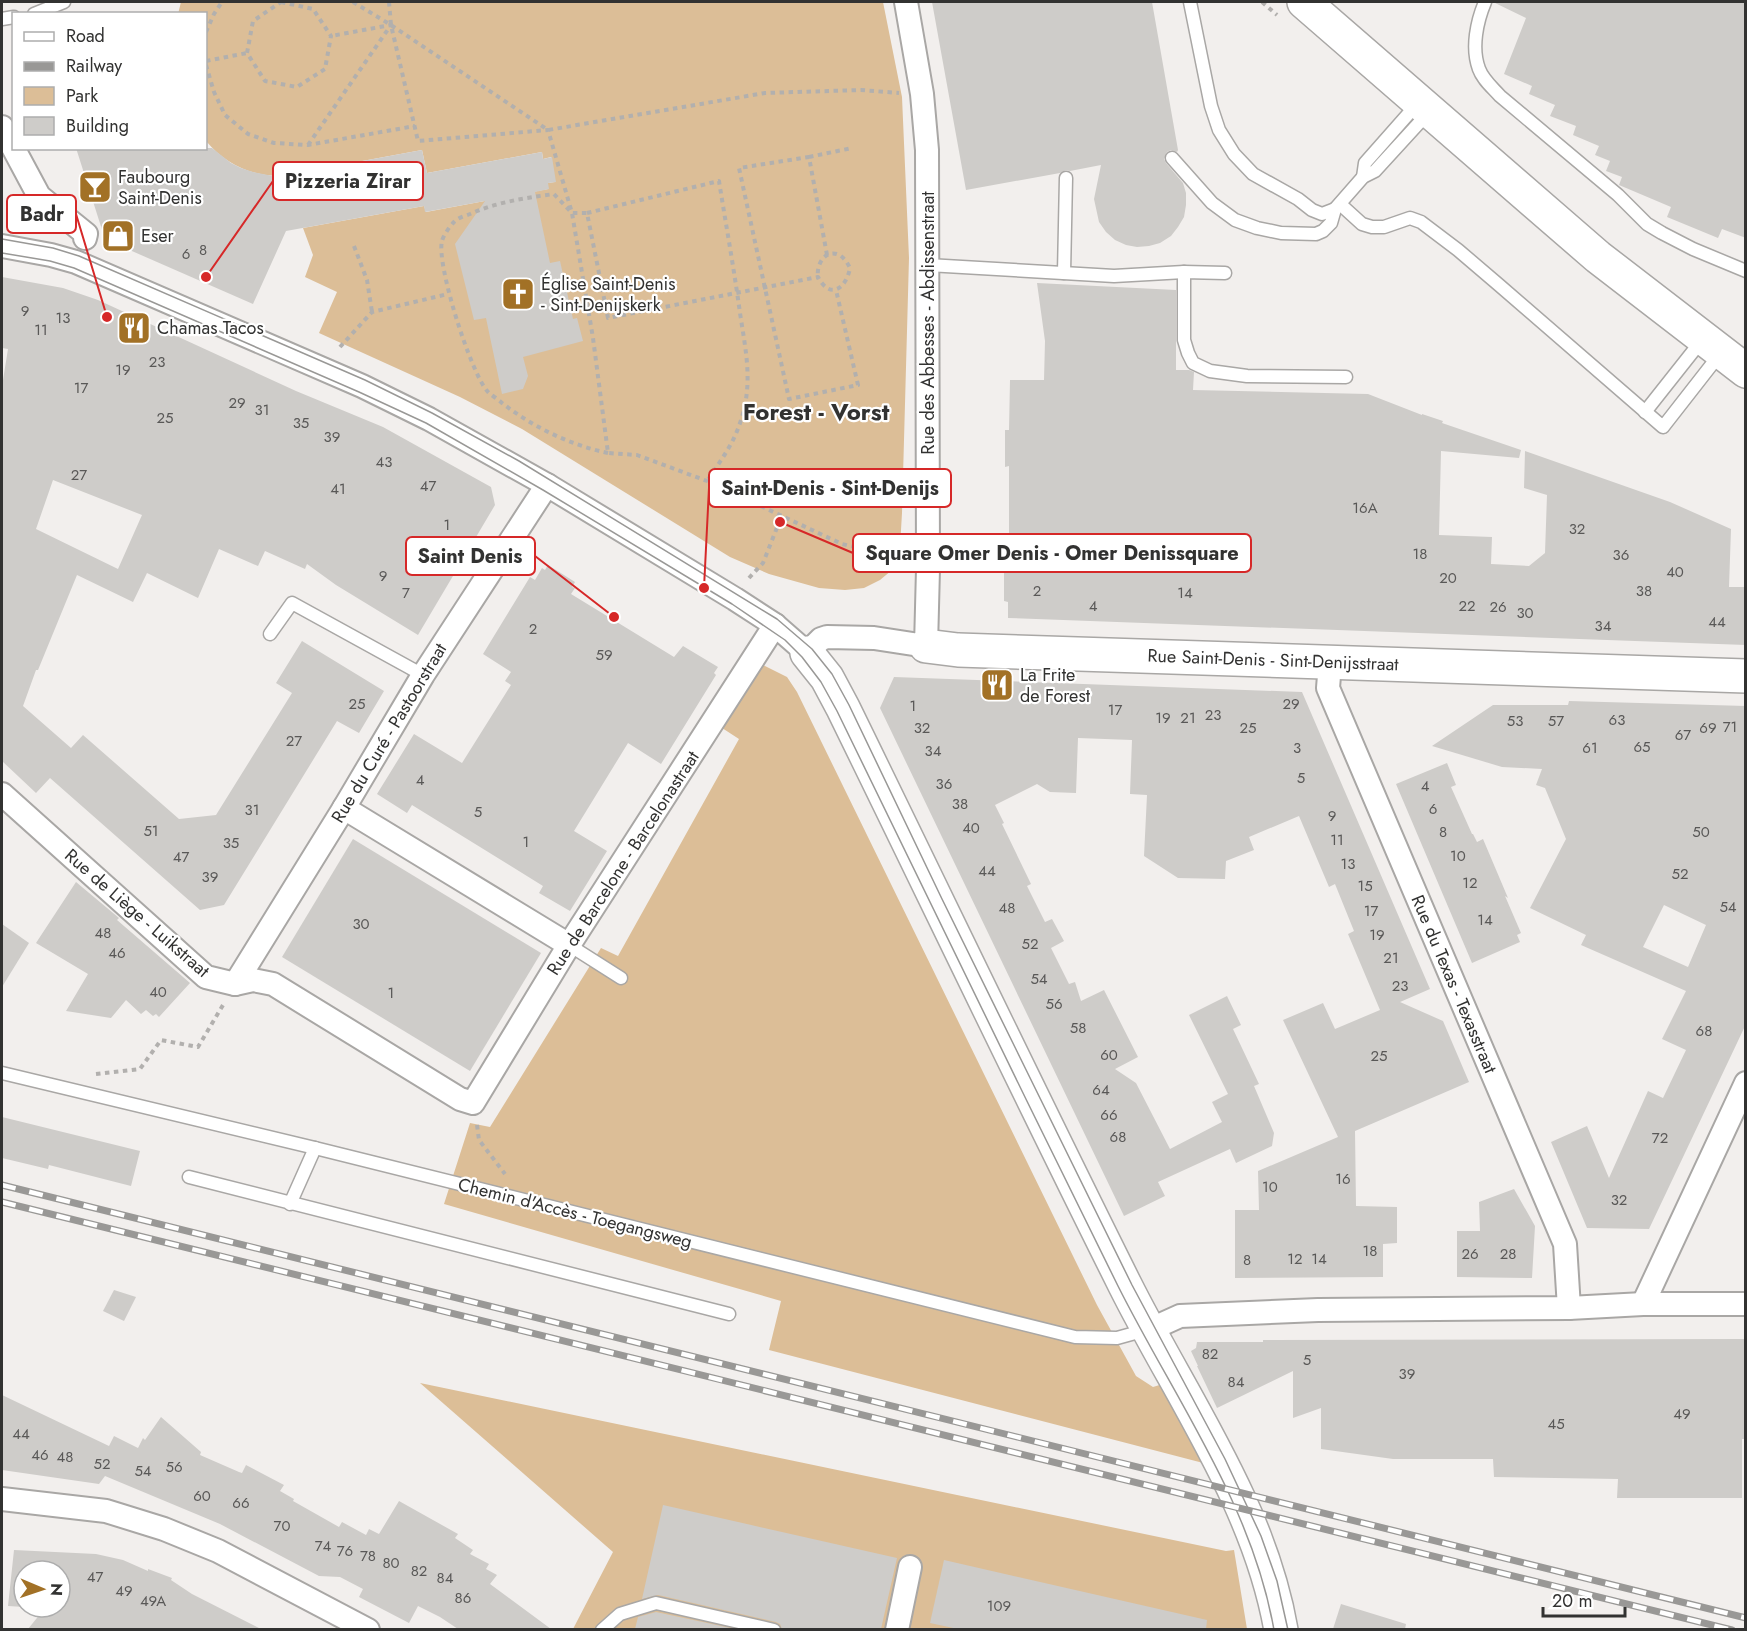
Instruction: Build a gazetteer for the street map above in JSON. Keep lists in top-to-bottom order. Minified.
{"streets":{"street":["Rue des Abbesses - Abdissenstraat","Rue Saint-Denis - Sint-Denijsstraat","Rue du Curé - Pastoorstraat","Rue de Barcelone - Barcelonastraat","Rue de Liège - Luikstraat","Rue du Texas - Texasstraat"],"lane":["Chemin d'Accès - Toegangsweg"]},"crossings":[["Rue des Abbesses - Abdissenstraat","Rue Saint-Denis - Sint-Denijsstraat"],["Rue Saint-Denis - Sint-Denijsstraat","Rue du Texas - Texasstraat"],["Rue du Curé - Pastoorstraat","Rue de Liège - Luikstraat"],["Rue de Barcelone - Barcelonastraat","Rue de Liège - Luikstraat"]],"districts":["Forest - Vorst"],"places":{"bar":["Faubourg Saint-Denis"],"shop":["Eser"],"other":["Pizzeria Zirar","Badr","Square Omer Denis - Omer Denissquare","Saint-Denis - Sint-Denijs","Saint Denis"],"church":["Église Saint-Denis - Sint-Denijskerk"],"restaurant":["Chamas Tacos","La Frite de Forest"]},"house_numbers":["8","6","9","13","11","23","19","17","29","31","25","35","39","43","27","47","41","16A","1","32","18","36","40","9","20","2","38","7","14","4","22","26","30","44","34","2","59","25","29","1","17","23","19","21","63","53","57","71","32","25","69","67","27","65","3","61","34","5","4","36","4","38","6","31","5","9","40","51","8","50","11","1","35","10","47","13","44","52","39","12","15","54","48","17","14","30","48","19","52","46","21","54","23","40","1","56","58","68","60","25","64","66","68","72","16","10","32","18","26","28","12","14","8","82","5","39","84","49","45","44","46","48","52","56","54","60","66","70","74","76","78","80","82","47","84","49","86","49A","109"],"legend":["Road","Railway","Park","Building"],"scale_bar":"20 m","north":"right"}
